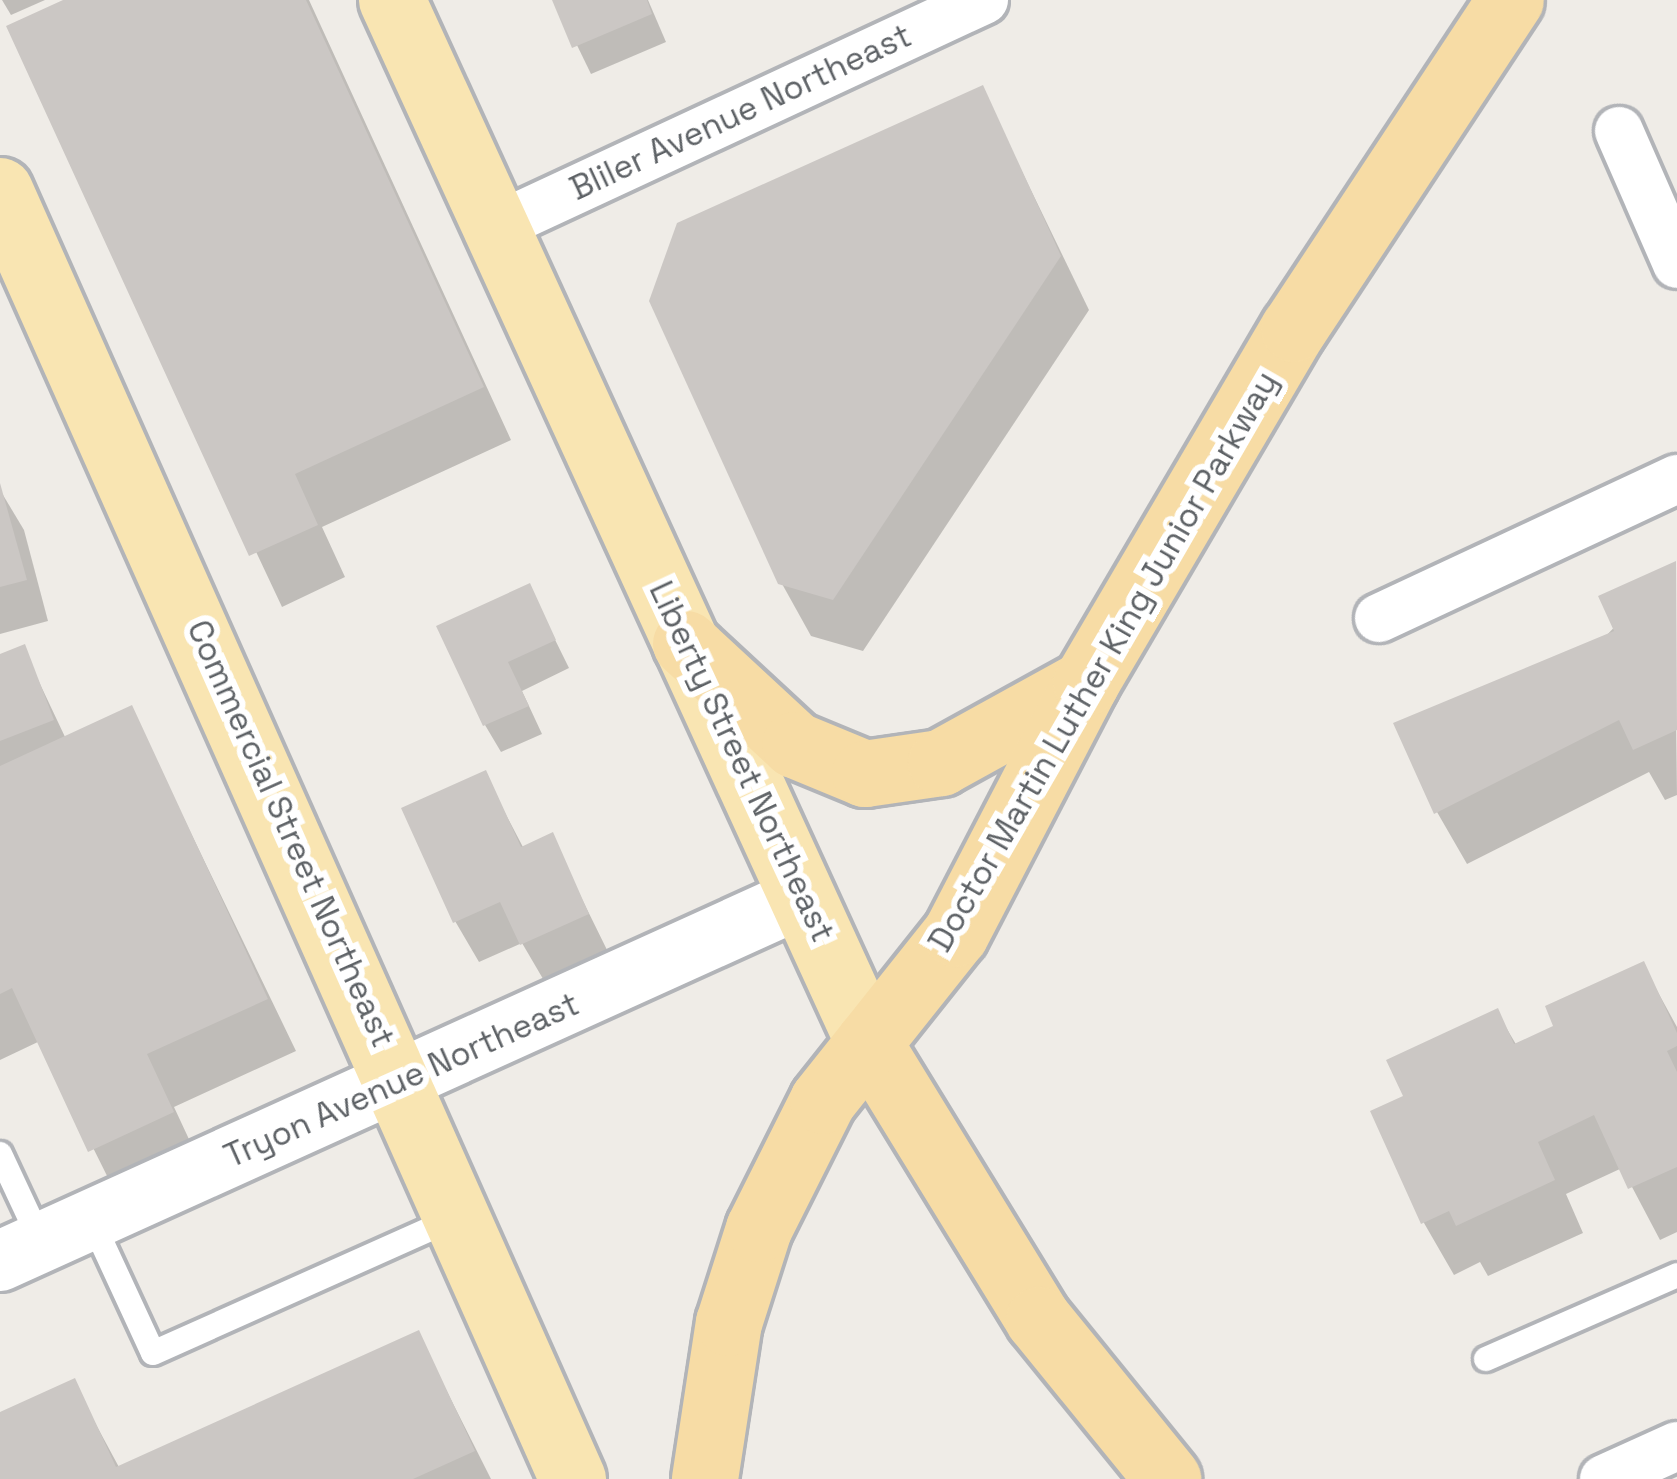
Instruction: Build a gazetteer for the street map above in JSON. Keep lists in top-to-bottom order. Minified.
{"streets":{"highway":["Doctor Martin Luther King Junior Parkway","Liberty Street Northeast"],"main road":["Commercial Street Northeast"],"street":["Bliler Avenue Northeast","Tryon Avenue Northeast"]},"crossings":[["Bliler Avenue Northeast","Liberty Street Northeast"],["Doctor Martin Luther King Junior Parkway","Liberty Street Northeast"],["Liberty Street Northeast","Tryon Avenue Northeast"],["Commercial Street Northeast","Tryon Avenue Northeast"]]}
